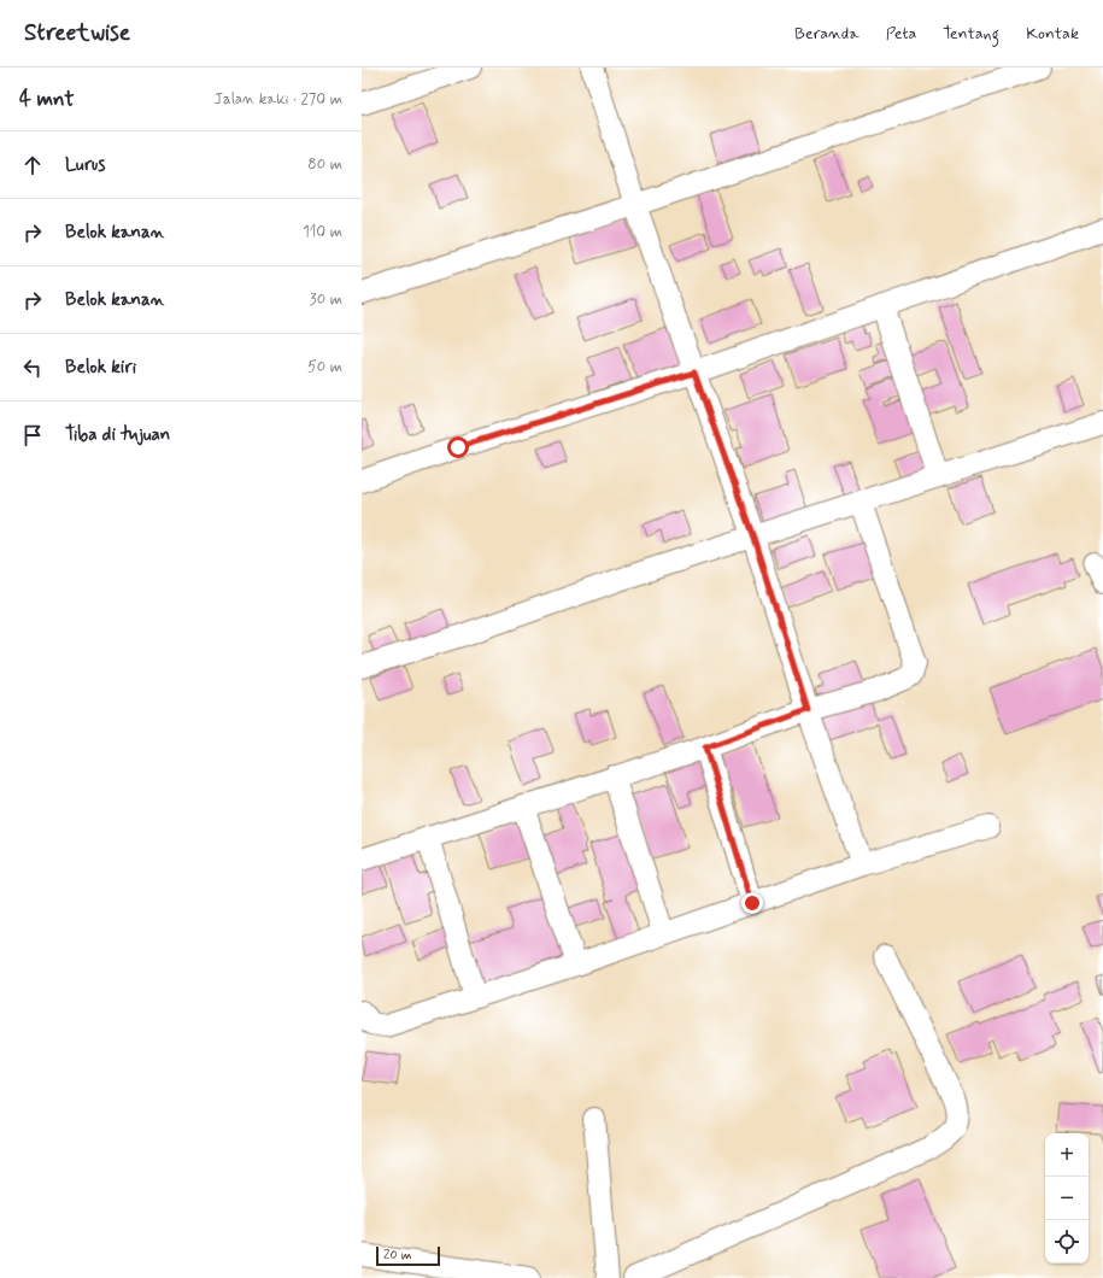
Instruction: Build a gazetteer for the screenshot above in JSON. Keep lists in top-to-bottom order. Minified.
{"scale_bar":"20 m","page":{"header":"Streetwise","nav":["Beranda","Peta","Tentang","Kontak"],"heading":["4 mnt","Jalan kaki · 270 m"],"list":[["Lurus","80 m"],["Belok kanan","110 m"],["Belok kanan","30 m"],["Belok kiri","50 m"],"Tiba di tujuan"],"map_buttons":["+","−"],"scale":"20 m"}}
